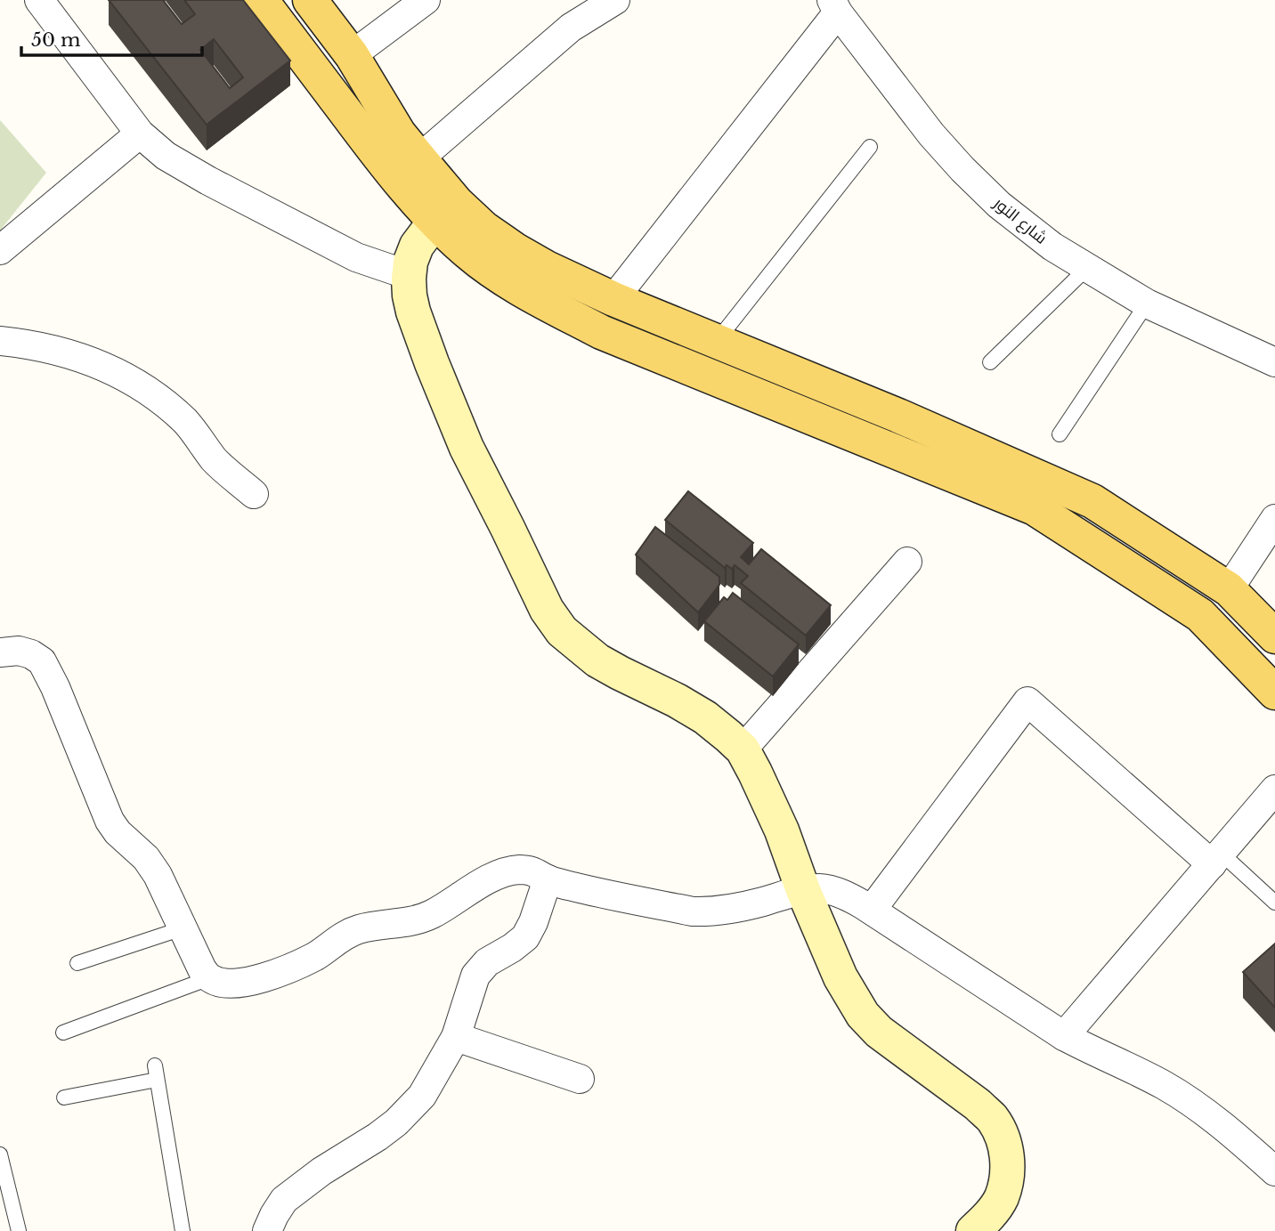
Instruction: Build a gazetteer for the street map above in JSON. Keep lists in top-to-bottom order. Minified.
{"streets":{"street":["شارع النور"]},"scale_bar":"50 m"}
